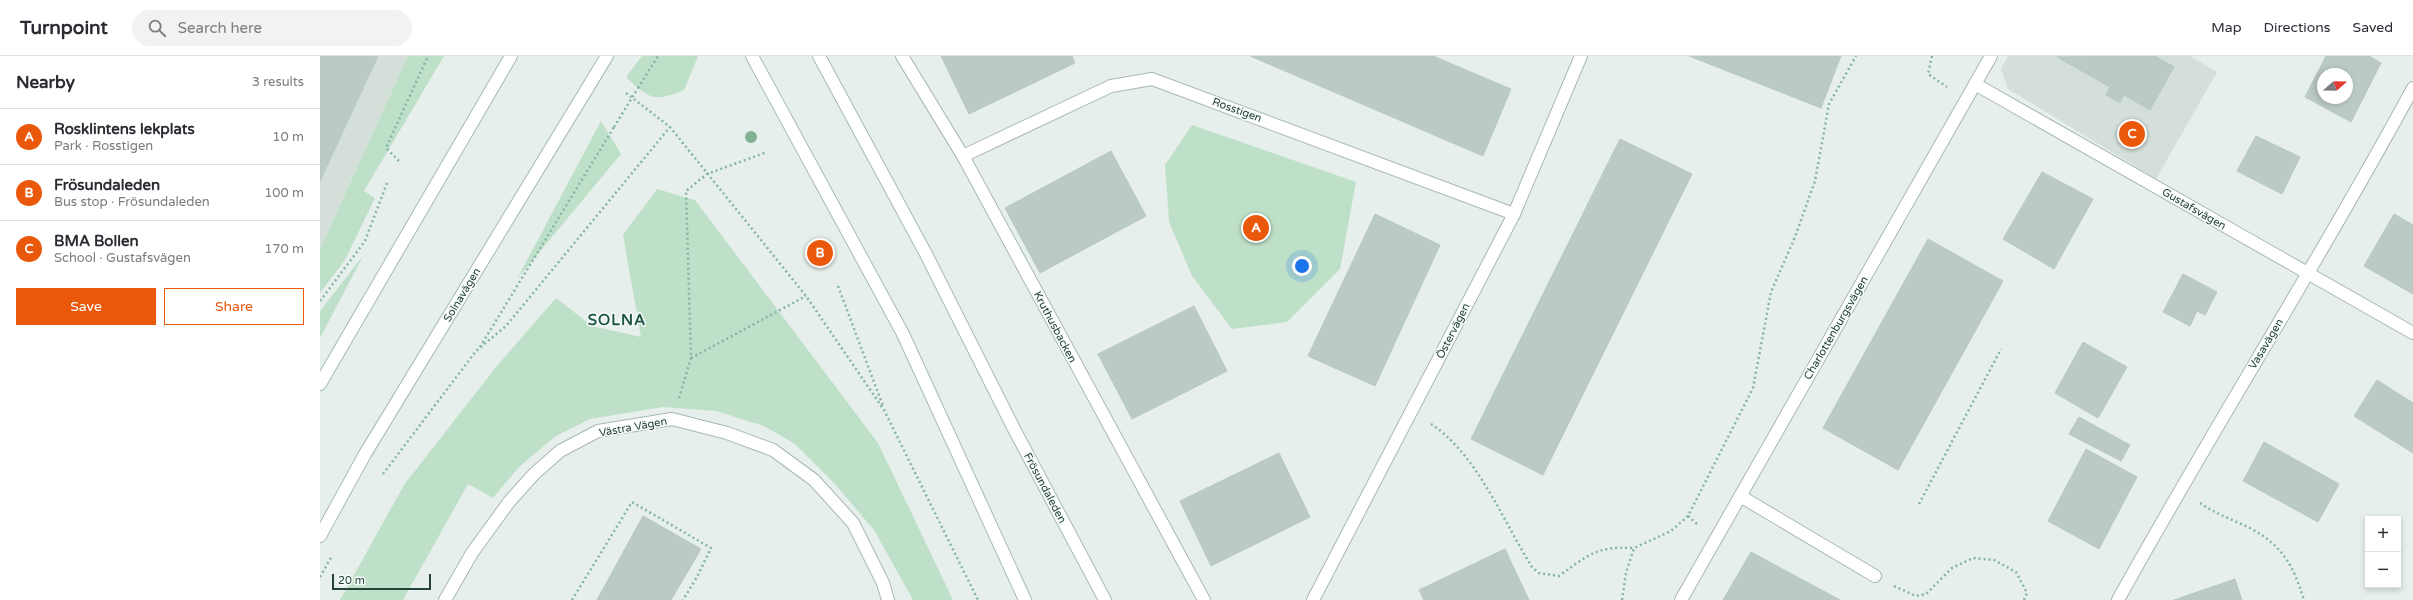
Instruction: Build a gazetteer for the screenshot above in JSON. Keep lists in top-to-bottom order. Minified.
{"streets":{"street":["Rosstigen","Gustafsvägen","Solnavägen","Kruthusbacken","Charlottenburgsvägen","Östervägen","Vasavägen","Västra Vägen","Frösundaleden"]},"crossings":[["Rosstigen","Kruthusbacken"],["Rosstigen","Östervägen"],["Gustafsvägen","Charlottenburgsvägen"],["Gustafsvägen","Vasavägen"]],"districts":["SOLNA"],"scale_bar":"20 m","north":"right","page":{"header":"Turnpoint","search":"Search here","nav":["Map","Directions","Saved"],"heading":["Nearby","3 results"],"list":[{"mark":"A","name":"Rosklintens lekplats","note":"Park · Rosstigen","value":"10 m"},{"mark":"B","name":"Frösundaleden","note":"Bus stop · Frösundaleden","value":"100 m"},{"mark":"C","name":"BMA Bollen","note":"School · Gustafsvägen","value":"170 m"}],"pins":["C","A","B"],"buttons":["Save","Share"],"map_buttons":["+","−"],"scale":"20 m"}}
